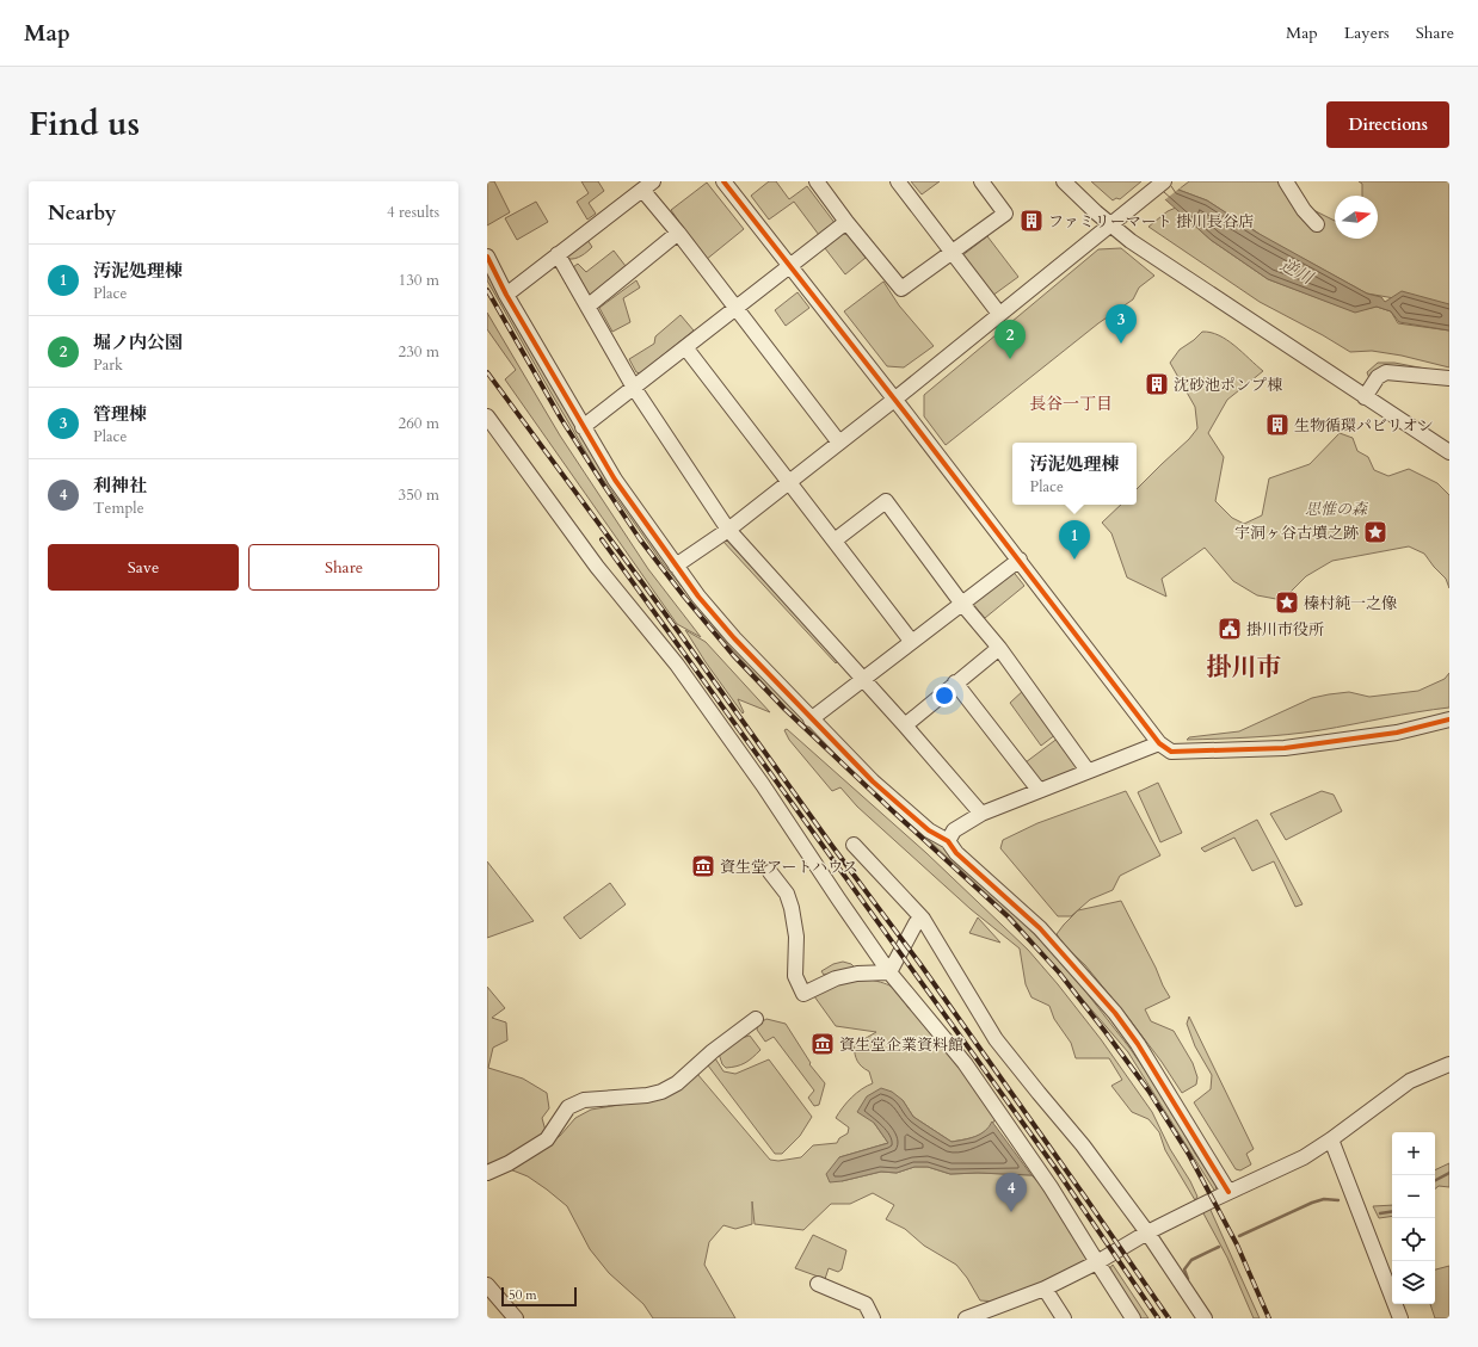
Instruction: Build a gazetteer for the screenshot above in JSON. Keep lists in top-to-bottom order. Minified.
{"districts":["長谷一丁目","掛川市"],"water":["逆川"],"parks":["思惟の森"],"places":{"building":["ファミリーマート 掛川長谷店","沈砂池ポンプ棟","生物循環パビリオン"],"place":["宇洞ヶ谷古墳之跡","榛村純一之像"],"public building":["掛川市役所"],"museum":["資生堂アートハウス","資生堂企業資料館"]},"scale_bar":"50 m","north":"right","page":{"header":"Map","nav":["Map","Layers","Share"],"title":"Find us","buttons":["Directions",["Save","Share"]],"heading":["Nearby","4 results"],"list":[{"mark":"1","name":"汚泥処理棟","note":"Place","value":"130 m"},{"mark":"2","name":"堀ノ内公園","note":"Park","value":"230 m"},{"mark":"3","name":"管理棟","note":"Place","value":"260 m"},{"mark":"4","name":"利神社","note":"Temple","value":"350 m"}],"pins":["3","2","1","4"],"popup":["汚泥処理棟","Place"],"map_buttons":["+","−"],"scale":"50 m"}}
